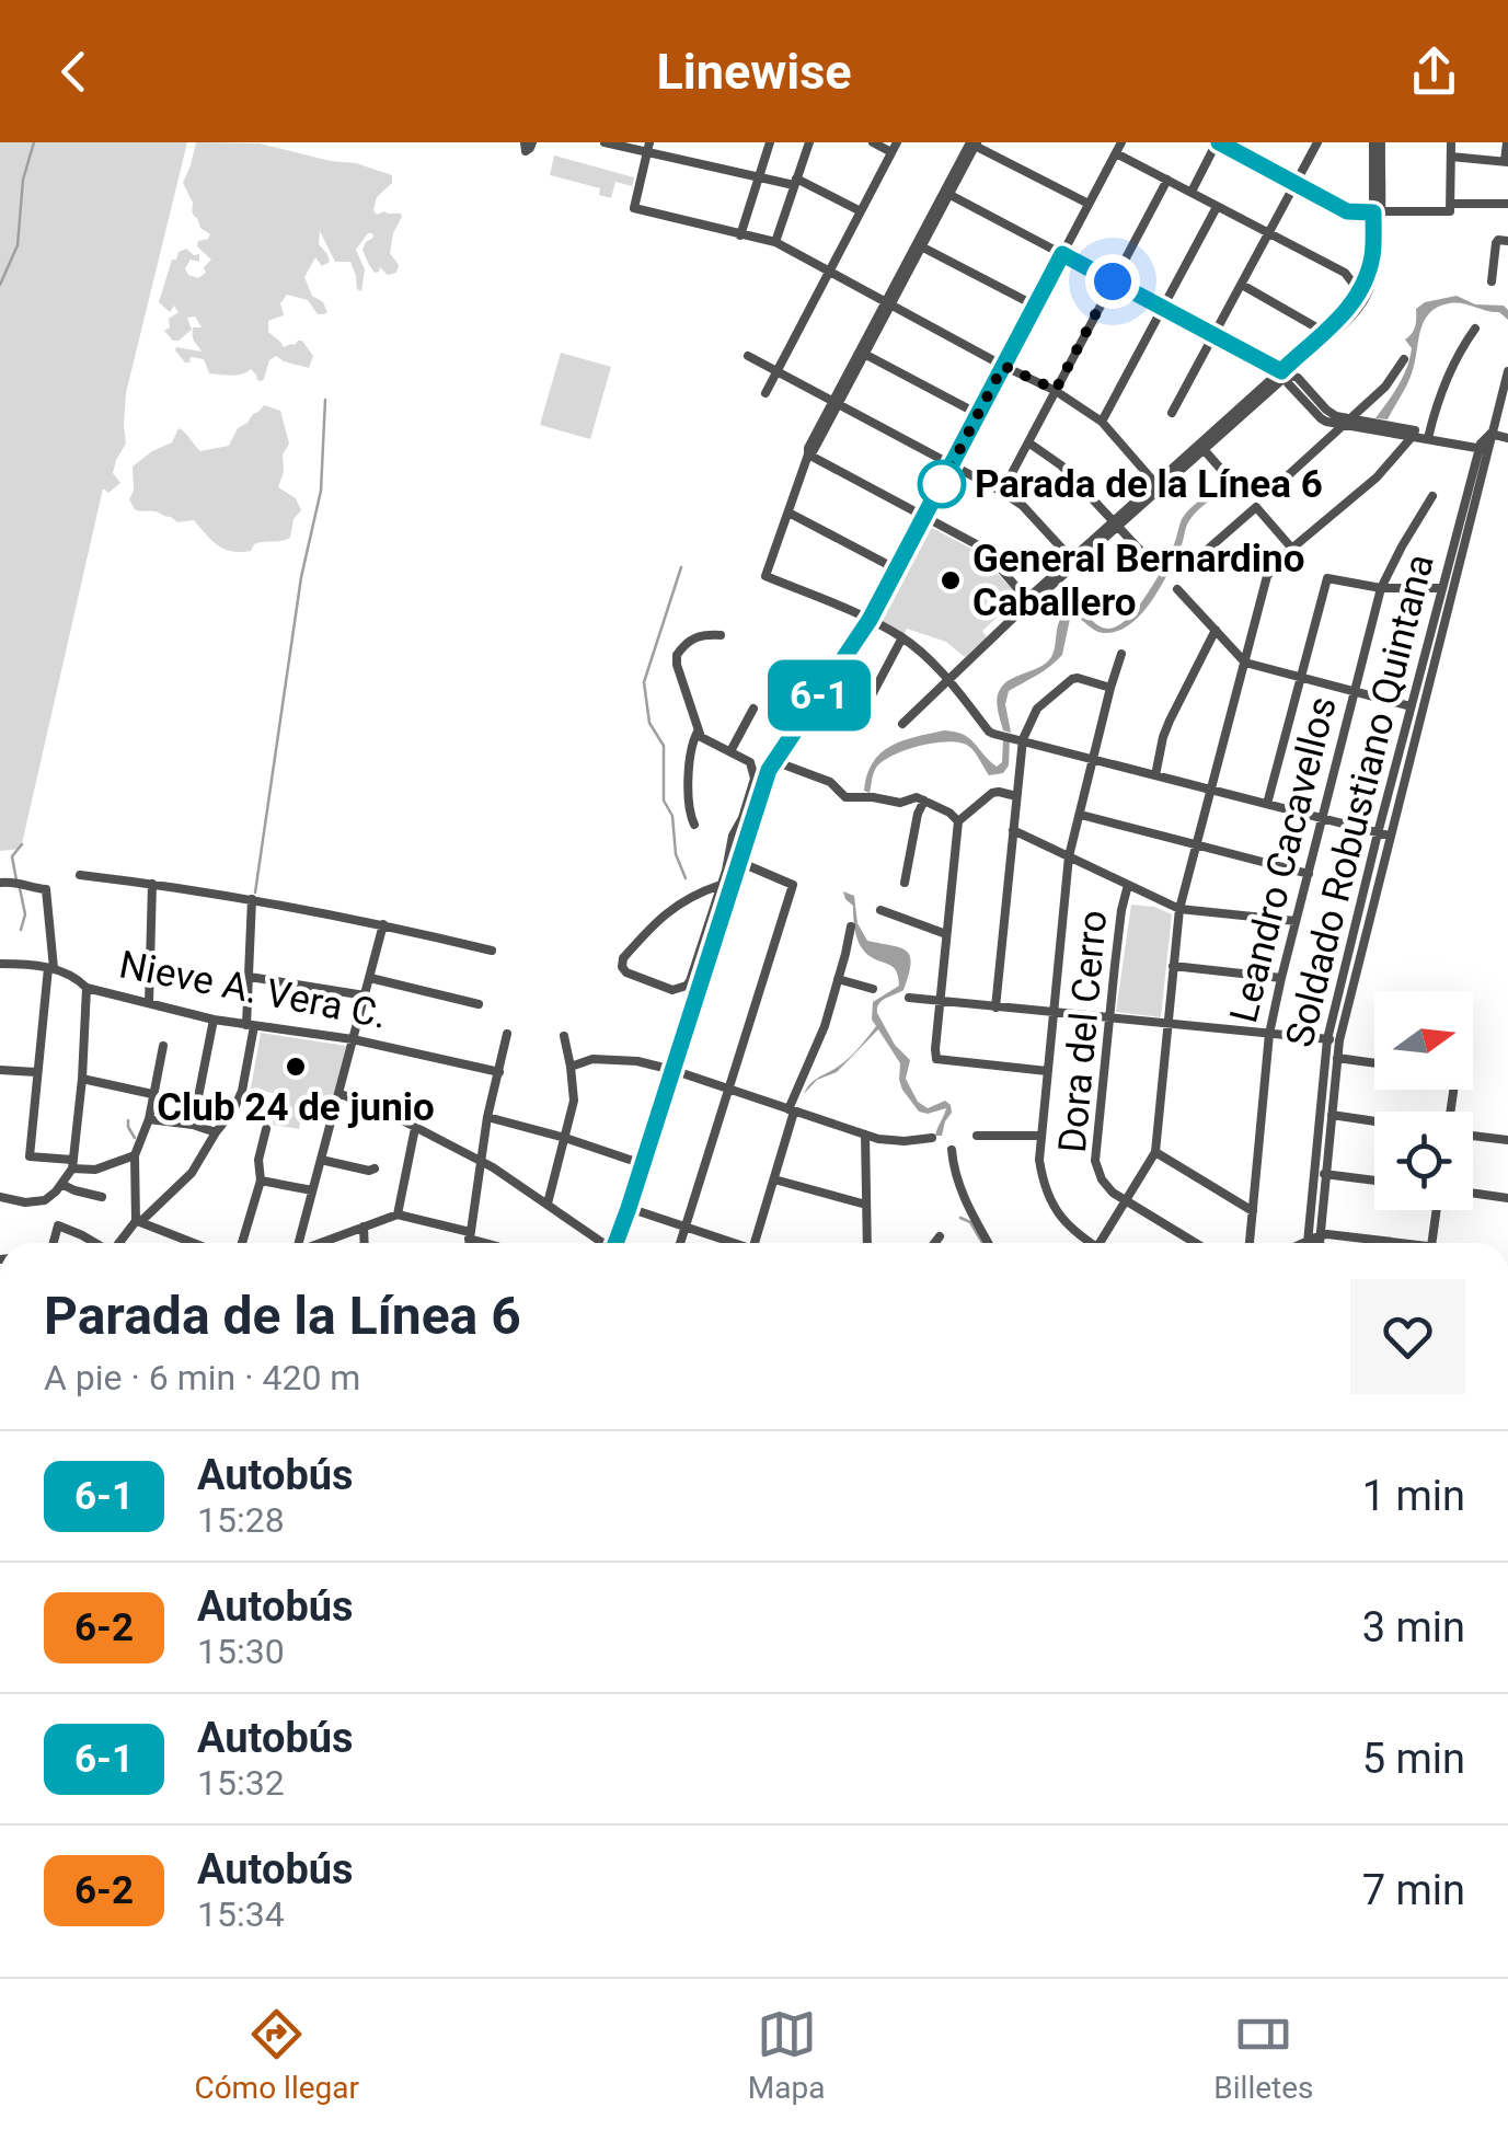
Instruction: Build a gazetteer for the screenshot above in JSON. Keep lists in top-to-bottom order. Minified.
{"streets":{"street":["Soldado Robustiano Quintana","Leandro Cacavellos","Nieve A. Vera C.","Dora del Cerro"]},"places":["Parada de la Línea 6","General Bernardino Caballero","Club 24 de junio"],"lines":["bus line 6-1"],"north":"right","page":{"header":"Linewise","on_map":"6-1","heading":["Parada de la Línea 6","A pie · 6 min · 420 m"],"list":[{"mark":"6-1","name":"Autobús","note":"15:28","value":"1 min"},{"mark":"6-2","name":"Autobús","note":"15:30","value":"3 min"},{"mark":"6-1","name":"Autobús","note":"15:32","value":"5 min"},{"mark":"6-2","name":"Autobús","note":"15:34","value":"7 min"}],"tabs":["Cómo llegar","Mapa","Billetes"]}}
